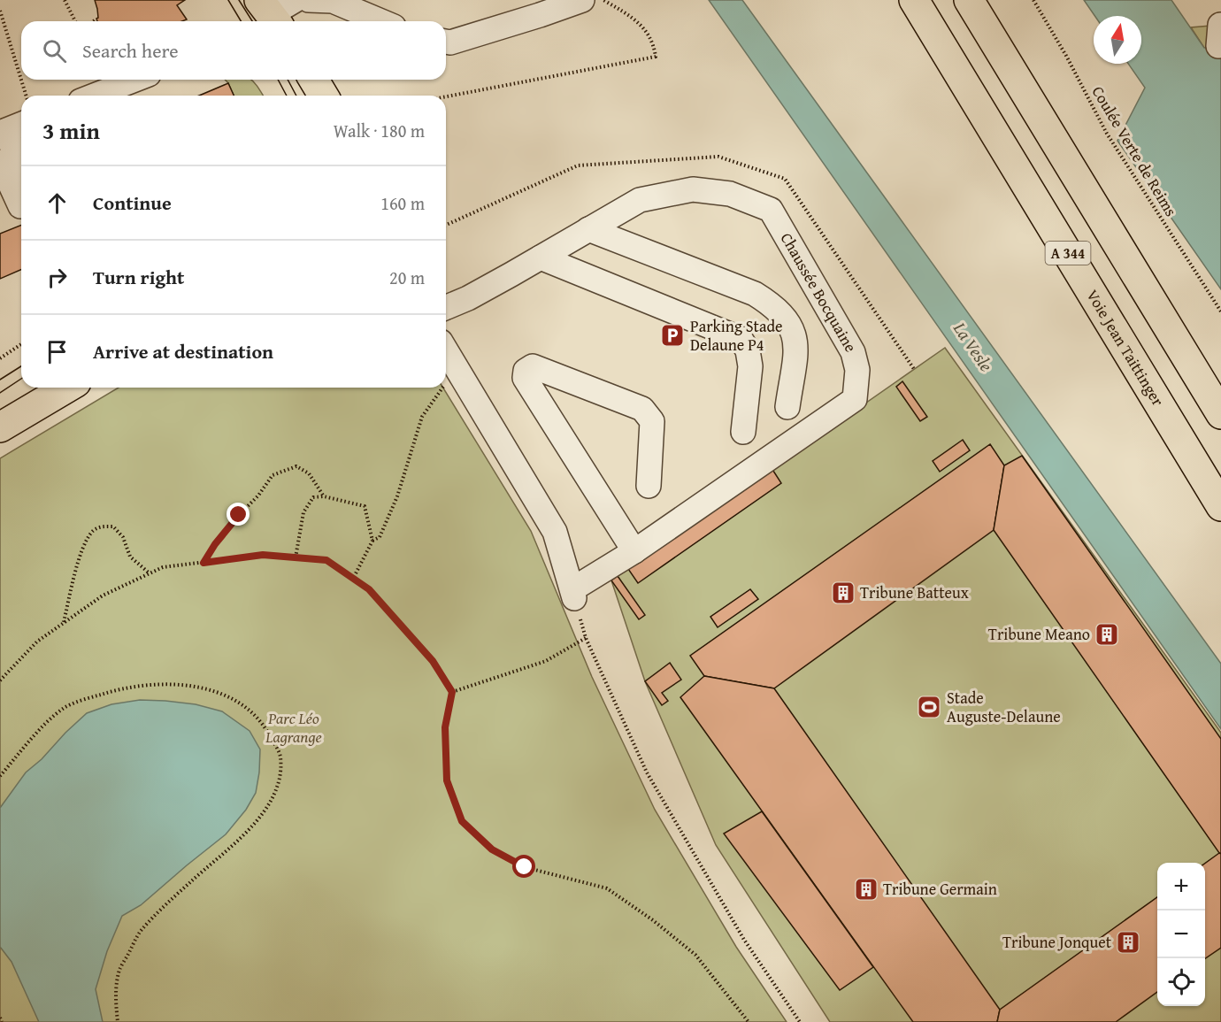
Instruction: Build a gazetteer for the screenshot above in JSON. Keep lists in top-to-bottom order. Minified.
{"streets":{"main road":["A 344","Voie Jean Taittinger"],"street":["Chaussée Bocquaine"],"path":["Coulée Verte de Reims"]},"water":["La Vesle"],"parks":["Parc Léo Lagrange"],"places":{"parking":["Parking Stade Delaune P4"],"building":["Tribune Batteux","Tribune Meano","Tribune Germain","Tribune Jonquet"],"sports":["Stade Auguste-Delaune"]},"north":"top","page":{"search":"Search here","heading":["3 min","Walk · 180 m"],"list":[["Continue","160 m"],["Turn right","20 m"],"Arrive at destination"],"map_buttons":["+","−"]}}
